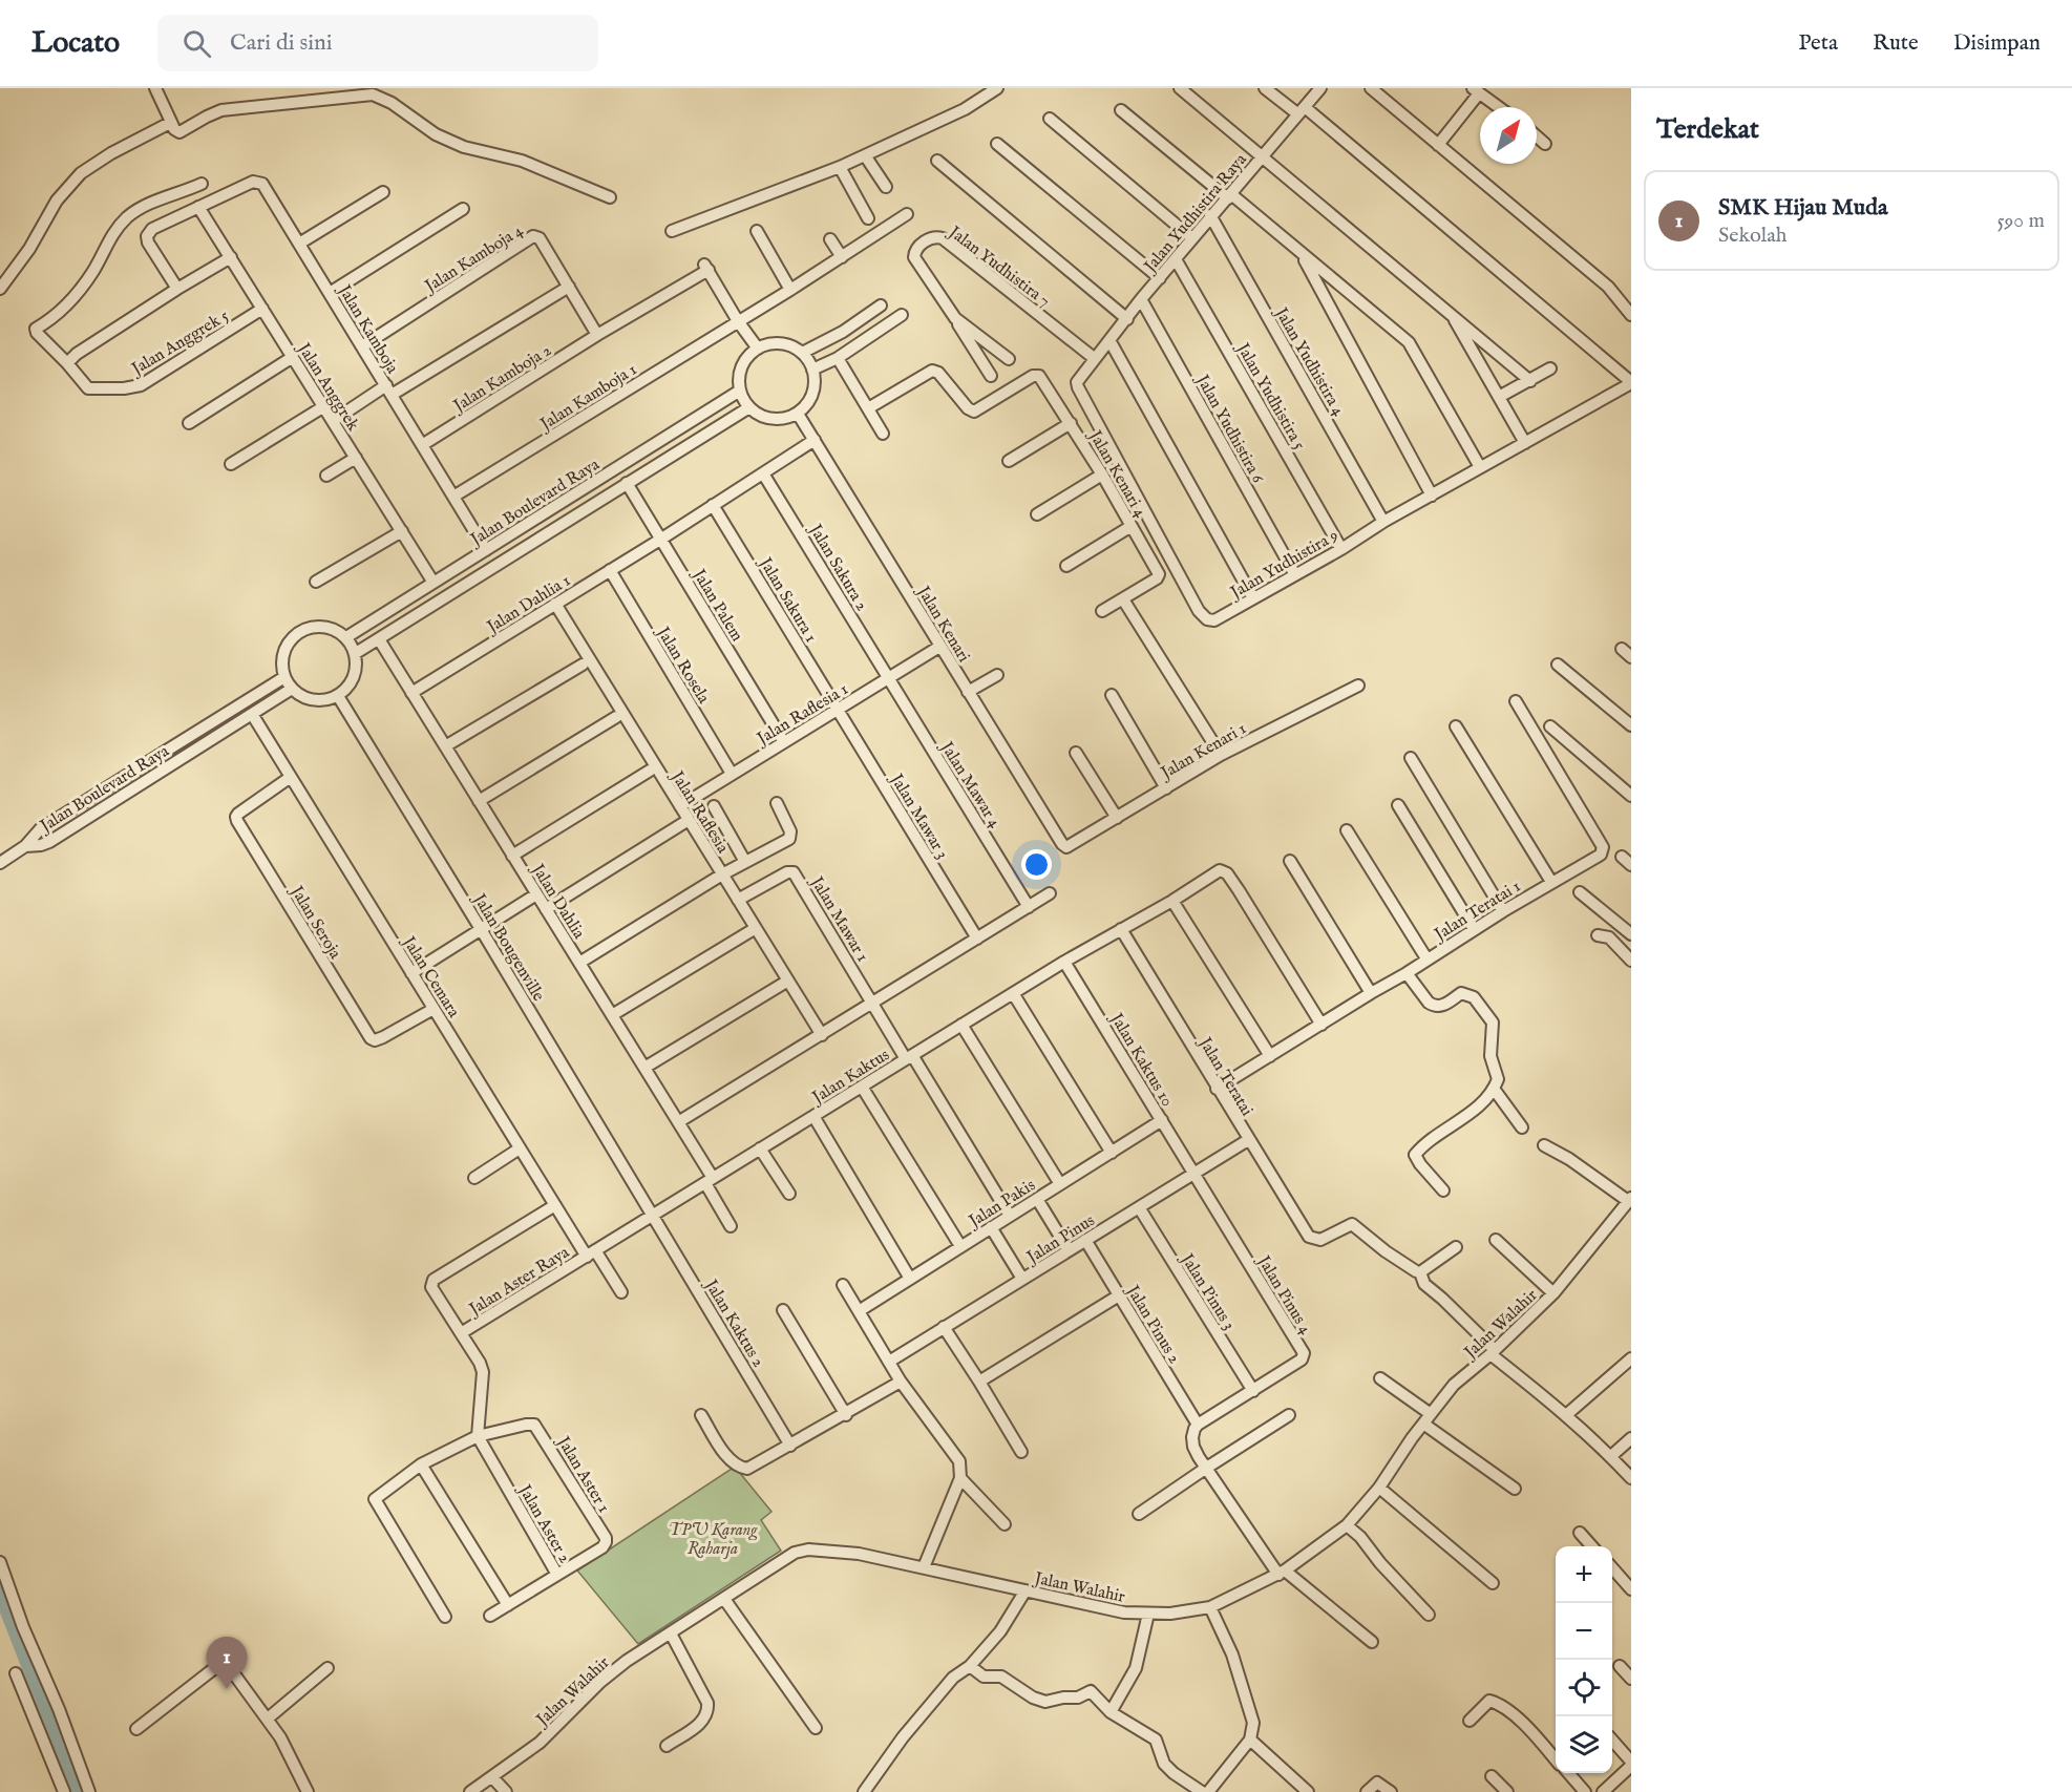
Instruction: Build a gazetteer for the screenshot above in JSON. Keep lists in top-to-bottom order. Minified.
{"streets":{"street":["Jalan Yudhistira Raya","Jalan Kamboja 4","Jalan Yudhistira 7","Jalan Kamboja","Jalan Anggrek 5","Jalan Yudhistira 4","Jalan Kamboja 2","Jalan Anggrek","Jalan Kamboja 1","Jalan Yudhistira 5","Jalan Yudhistira 6","Jalan Kenari 4","Jalan Boulevard Raya","Jalan Yudhistira 9","Jalan Sakura 2","Jalan Sakura 1","Jalan Dahlia 1","Jalan Palem","Jalan Kenari","Jalan Rosela","Jalan Raflesia 1","Jalan Kenari 1","Jalan Mawar 4","Jalan Raflesia","Jalan Mawar 3","Jalan Dahlia","Jalan Teratai 1","Jalan Mawar 1","Jalan Seroja","Jalan Bougenville","Jalan Cemara","Jalan Kaktus 10","Jalan Kaktus","Jalan Teratai","Jalan Pakis","Jalan Pinus","Jalan Aster Raya","Jalan Pinus 3","Jalan Pinus 4","Jalan Kaktus 2","Jalan Walahir","Jalan Pinus 2","Jalan Aster 1","Jalan Aster 2"]},"crossings":[["Jalan Yudhistira Raya","Jalan Yudhistira 7"],["Jalan Yudhistira Raya","Jalan Yudhistira 4"],["Jalan Yudhistira Raya","Jalan Yudhistira 5"],["Jalan Yudhistira Raya","Jalan Yudhistira 6"],["Jalan Yudhistira Raya","Jalan Yudhistira 9"],["Jalan Kamboja 4","Jalan Kamboja"],["Jalan Kamboja 4","Jalan Kamboja 2"],["Jalan Kamboja","Jalan Kamboja 2"],["Jalan Kamboja","Jalan Anggrek"],["Jalan Kamboja","Jalan Kamboja 1"],["Jalan Kamboja","Jalan Boulevard Raya"],["Jalan Anggrek 5","Jalan Anggrek"],["Jalan Yudhistira 4","Jalan Yudhistira 9"],["Jalan Kamboja 2","Jalan Kamboja 1"],["Jalan Anggrek","Jalan Boulevard Raya"],["Jalan Yudhistira 5","Jalan Yudhistira 9"],["Jalan Yudhistira 6","Jalan Yudhistira 9"],["Jalan Boulevard Raya","Jalan Palem"],["Jalan Boulevard Raya","Jalan Kenari"],["Jalan Boulevard Raya","Jalan Dahlia"],["Jalan Boulevard Raya","Jalan Bougenville"],["Jalan Boulevard Raya","Jalan Cemara"],["Jalan Sakura 2","Jalan Dahlia 1"],["Jalan Sakura 2","Jalan Raflesia 1"],["Jalan Sakura 2","Jalan Mawar 4"],["Jalan Sakura 1","Jalan Dahlia 1"],["Jalan Sakura 1","Jalan Raflesia 1"],["Jalan Sakura 1","Jalan Mawar 3"],["Jalan Dahlia 1","Jalan Palem"],["Jalan Dahlia 1","Jalan Kenari"],["Jalan Dahlia 1","Jalan Rosela"],["Jalan Dahlia 1","Jalan Raflesia"],["Jalan Dahlia 1","Jalan Dahlia"],["Jalan Palem","Jalan Raflesia 1"],["Jalan Kenari","Jalan Raflesia 1"],["Jalan Kenari","Jalan Kenari 1"],["Jalan Rosela","Jalan Raflesia 1"],["Jalan Raflesia 1","Jalan Mawar 4"],["Jalan Raflesia 1","Jalan Raflesia"],["Jalan Raflesia 1","Jalan Mawar 3"],["Jalan Raflesia","Jalan Mawar 1"],["Jalan Dahlia","Jalan Kaktus"],["Jalan Teratai 1","Jalan Kaktus"],["Jalan Teratai 1","Jalan Teratai"],["Jalan Seroja","Jalan Cemara"],["Jalan Bougenville","Jalan Kaktus"],["Jalan Bougenville","Jalan Aster Raya"],["Jalan Bougenville","Jalan Kaktus 2"],["Jalan Cemara","Jalan Aster Raya"],["Jalan Kaktus 10","Jalan Kaktus"],["Jalan Kaktus 10","Jalan Pakis"],["Jalan Kaktus 10","Jalan Pinus"],["Jalan Kaktus 10","Jalan Pinus 4"],["Jalan Kaktus","Jalan Teratai"],["Jalan Kaktus","Jalan Aster Raya"],["Jalan Kaktus","Jalan Kaktus 2"],["Jalan Teratai","Jalan Pinus"],["Jalan Pinus","Jalan Pinus 3"],["Jalan Pinus","Jalan Pinus 4"],["Jalan Pinus","Jalan Pinus 2"],["Jalan Aster Raya","Jalan Kaktus 2"],["Jalan Aster Raya","Jalan Aster 1"],["Jalan Aster Raya","Jalan Aster 2"],["Jalan Pinus 3","Jalan Pinus 4"],["Jalan Pinus 4","Jalan Pinus 2"],["Jalan Aster 1","Jalan Aster 2"]],"parks":["TPU Karang Raharja"],"north":"top right","page":{"header":"Locato","search":"Cari di sini","nav":["Peta","Rute","Disimpan"],"heading":"Terdekat","list":[{"mark":"1","name":"SMK Hijau Muda","note":"Sekolah","value":"590 m"}],"map_buttons":["+","−"],"pins":"1"}}
